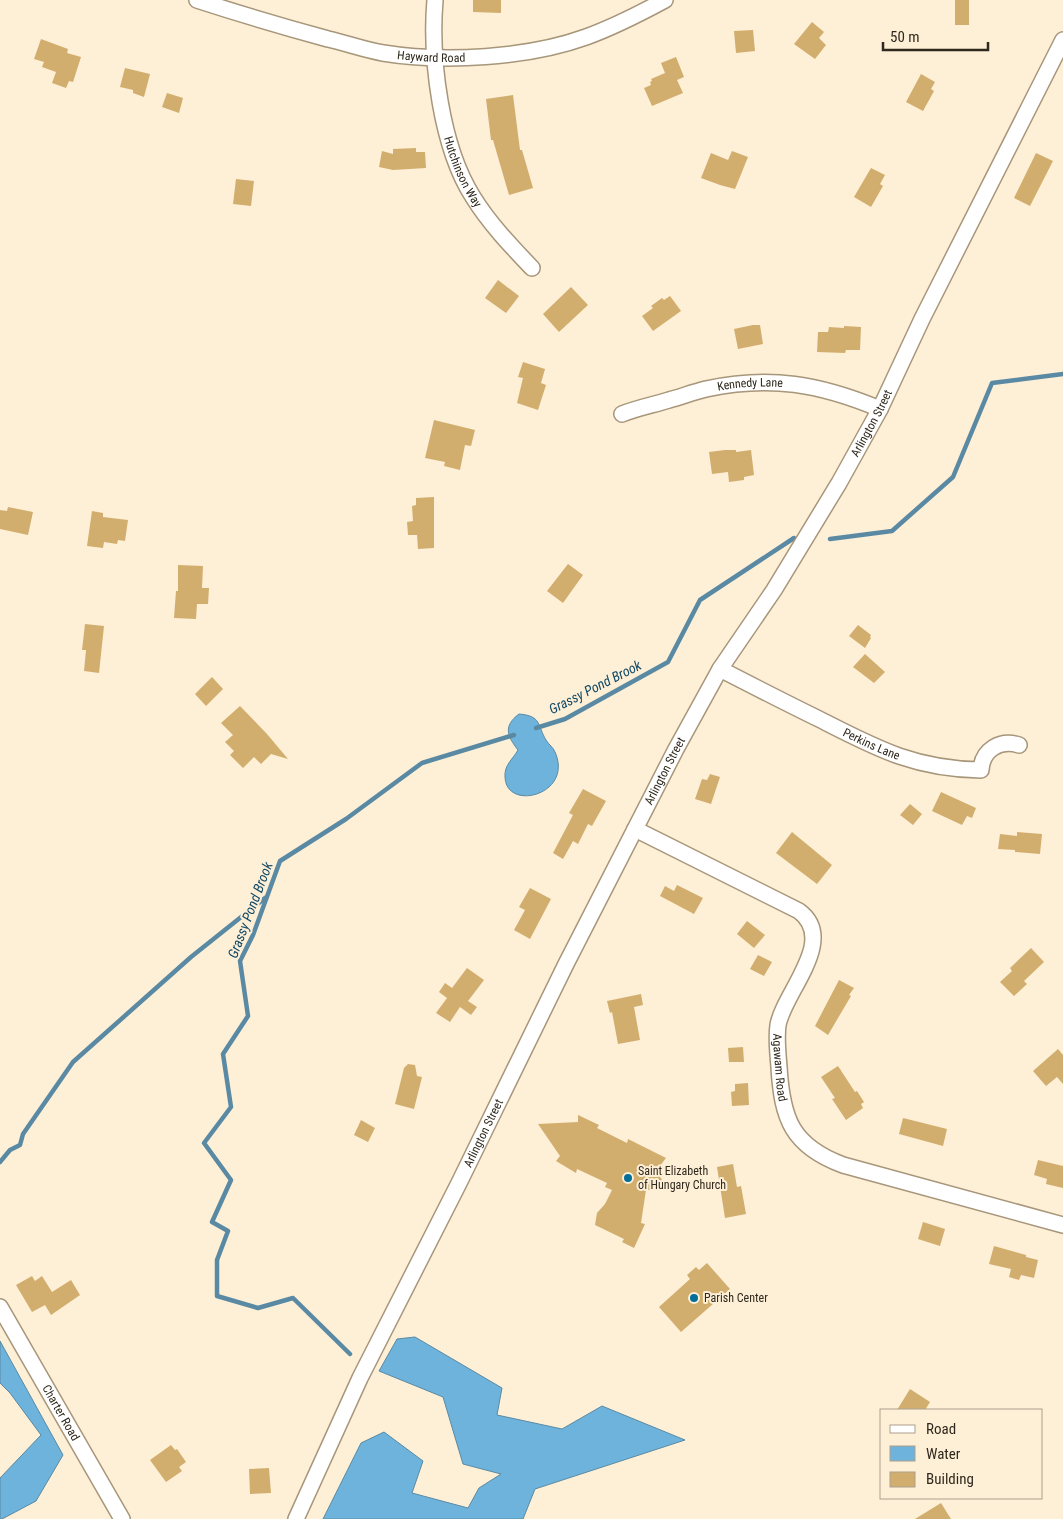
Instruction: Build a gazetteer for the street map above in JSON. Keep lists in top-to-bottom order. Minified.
{"streets":{"street":["Hayward Road","Hutchinson Way","Kennedy Lane","Arlington Street","Perkins Lane","Agawam Road","Charter Road"]},"crossings":[["Hayward Road","Hutchinson Way"],["Kennedy Lane","Arlington Street"],["Arlington Street","Perkins Lane"],["Arlington Street","Agawam Road"]],"water":["Grassy Pond Brook"],"places":["Saint Elizabeth of Hungary Church","Parish Center"],"legend":["Road","Water","Building"],"scale_bar":"50 m"}
